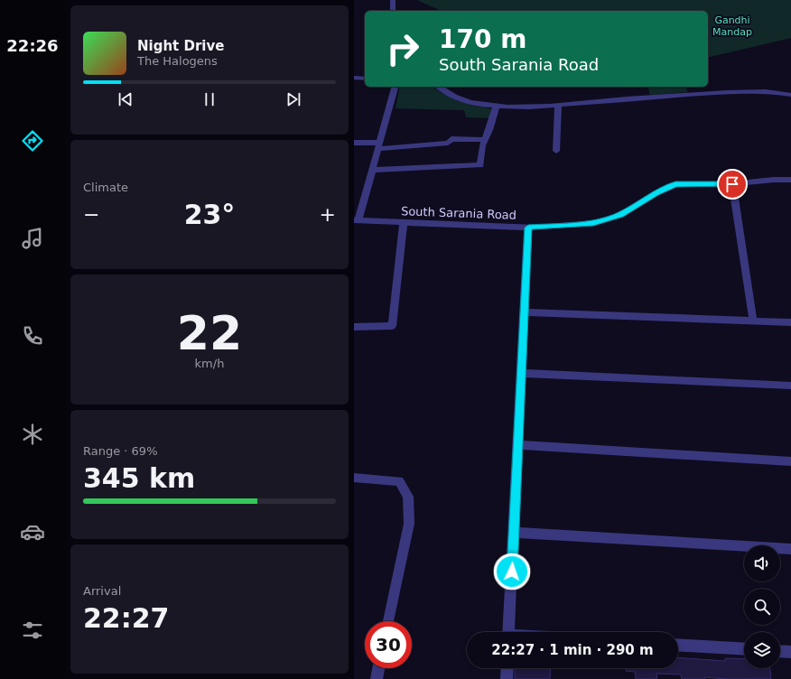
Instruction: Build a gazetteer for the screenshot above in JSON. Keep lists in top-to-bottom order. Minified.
{"streets":{"street":["South Sarania Road"]},"parks":["Gandhi Mandap"],"page":{"tabs":"22:26","turn":["170 m","South Sarania Road"],"song":["Night Drive","The Halogens"],"tile":["Climate",["22","km/h"],["Range · 69%","345 km"],["Arrival","22:27"]],"heat":["−","23°","+"],"limit":"30","trip":"22:27 · 1 min · 290 m"}}
